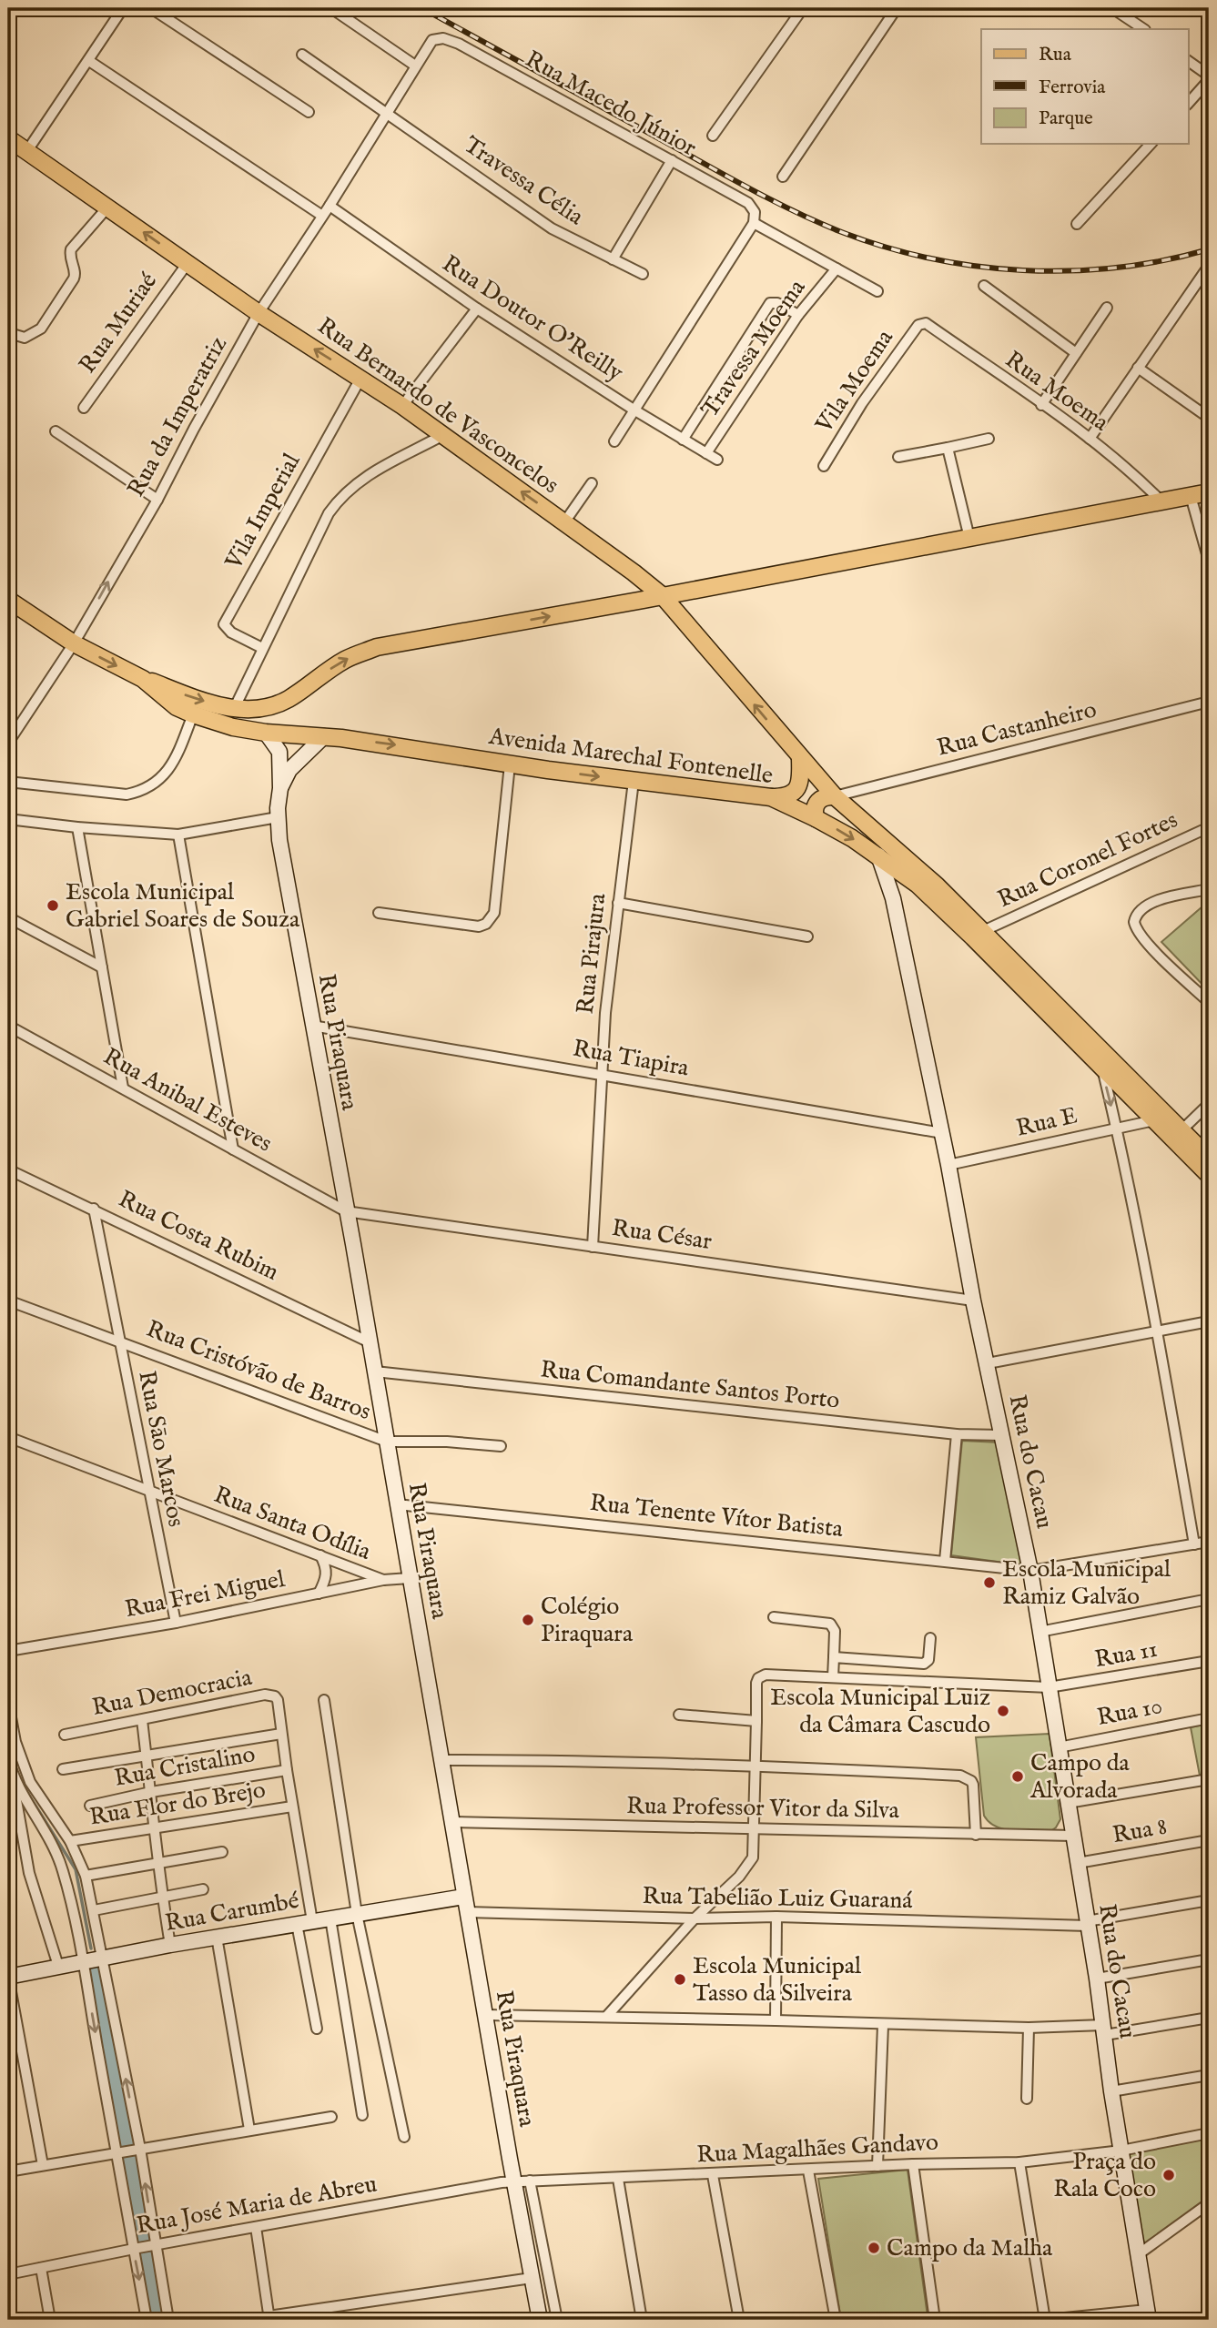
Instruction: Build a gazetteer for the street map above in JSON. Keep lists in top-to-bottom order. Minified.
{"streets":{"main road":["Rua Bernardo de Vasconcelos","Avenida Marechal Fontenelle"],"street":["Rua Macedo Júnior","Travessa Célia","Rua Doutor O'Reilly","Rua Muriaé","Travessa Moema","Vila Moema","Rua Moema","Rua da Imperatriz","Vila Imperial","Rua Castanheiro","Rua Coronel Fortes","Rua Pirajura","Rua Piraquara","Rua Tiapira","Rua Anibal Esteves","Rua E","Rua César","Rua Costa Rubim","Rua Cristóvão de Barros","Rua Comandante Santos Porto","Rua Sāo Marcos","Rua do Cacau","Rua Tenente Vítor Batista","Rua Santa Odília","Rua Frei Miguel","Rua 11","Rua Democracia","Rua 10","Rua Cristalino","Rua Flor do Brejo","Rua Professor Vitor da Silva","Rua 8","Rua Tabelião Luiz Guaraná","Rua Carumbé","Rua Magalhães Gandavo","Rua José Maria de Abreu"]},"crossings":[["Rua Macedo Júnior","Rua da Imperatriz"],["Travessa Célia","Rua da Imperatriz"],["Rua Doutor O'Reilly","Travessa Moema"],["Rua Doutor O'Reilly","Rua da Imperatriz"],["Rua Muriaé","Rua Bernardo de Vasconcelos"],["Vila Moema","Rua Moema"],["Rua Bernardo de Vasconcelos","Rua da Imperatriz"],["Rua Bernardo de Vasconcelos","Vila Imperial"],["Rua Bernardo de Vasconcelos","Avenida Marechal Fontenelle"],["Rua Castanheiro","Avenida Marechal Fontenelle"],["Avenida Marechal Fontenelle","Rua Coronel Fortes"],["Avenida Marechal Fontenelle","Rua Pirajura"],["Avenida Marechal Fontenelle","Rua Piraquara"],["Avenida Marechal Fontenelle","Rua E"],["Avenida Marechal Fontenelle","Rua do Cacau"],["Rua Pirajura","Rua Tiapira"],["Rua Pirajura","Rua César"],["Rua Piraquara","Rua Tiapira"],["Rua Piraquara","Rua Anibal Esteves"],["Rua Piraquara","Rua César"],["Rua Piraquara","Rua Costa Rubim"],["Rua Piraquara","Rua Cristóvão de Barros"],["Rua Piraquara","Rua Comandante Santos Porto"],["Rua Piraquara","Rua Tenente Vítor Batista"],["Rua Piraquara","Rua Frei Miguel"],["Rua Piraquara","Rua Professor Vitor da Silva"],["Rua Piraquara","Rua Tabelião Luiz Guaraná"],["Rua Piraquara","Rua Carumbé"],["Rua Piraquara","Rua Magalhães Gandavo"],["Rua Piraquara","Rua José Maria de Abreu"],["Rua Tiapira","Rua do Cacau"],["Rua Anibal Esteves","Rua César"],["Rua E","Rua do Cacau"],["Rua César","Rua do Cacau"],["Rua Costa Rubim","Rua Sāo Marcos"],["Rua Cristóvão de Barros","Rua Sāo Marcos"],["Rua Comandante Santos Porto","Rua do Cacau"],["Rua Sāo Marcos","Rua Santa Odília"],["Rua Sāo Marcos","Rua Frei Miguel"],["Rua do Cacau","Rua Tenente Vítor Batista"],["Rua do Cacau","Rua 11"],["Rua do Cacau","Rua 10"],["Rua do Cacau","Rua Professor Vitor da Silva"],["Rua do Cacau","Rua 8"],["Rua do Cacau","Rua Tabelião Luiz Guaraná"],["Rua do Cacau","Rua Magalhães Gandavo"],["Rua Santa Odília","Rua Frei Miguel"],["Rua Magalhães Gandavo","Rua José Maria de Abreu"]],"one_way":["Rua Bernardo de Vasconcelos"],"places":["Escola Municipal Gabriel Soares de Souza","Escola Municipal Ramiz Galvão","Colégio Piraquara","Escola Municipal Luiz da Câmara Cascudo","Campo da Alvorada","Escola Municipal Tasso da Silveira","Praça do Rala Coco","Campo da Malha"],"legend":["Rua","Ferrovia","Parque"]}
